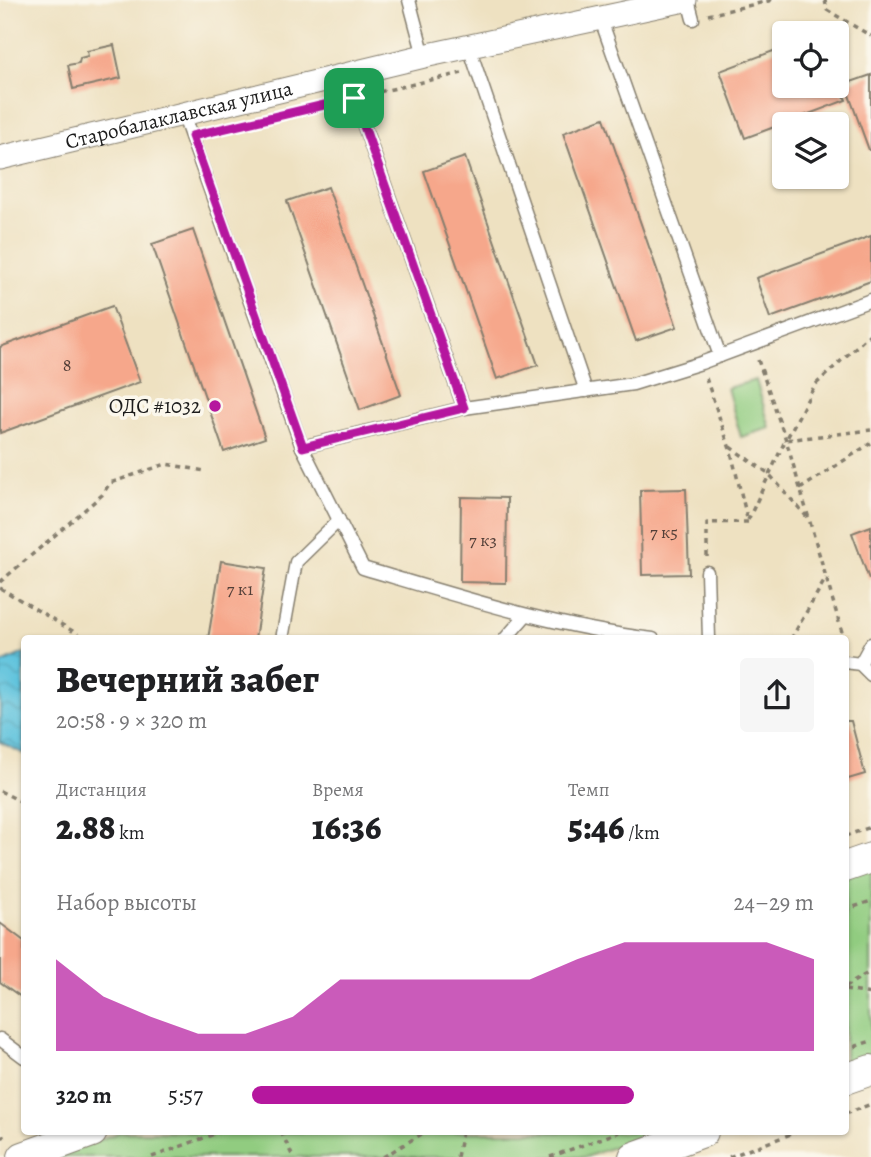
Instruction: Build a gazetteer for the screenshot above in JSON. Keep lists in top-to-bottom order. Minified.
{"streets":{"street":["Старобалаклавская улица"]},"places":["ОДС #1032"],"house_numbers":["8","7 к5","7 к3","7 к1"],"page":{"heading":["Вечерний забег","20:58 · 9 × 320 m"],"stats":[["Дистанция","2.88 km"],["Время","16:36"],["Темп","5:46 /km"]],"chart":["Набор высоты","24–29 m"],"list":[{"name":"320 m","note":"5:57"}]}}
